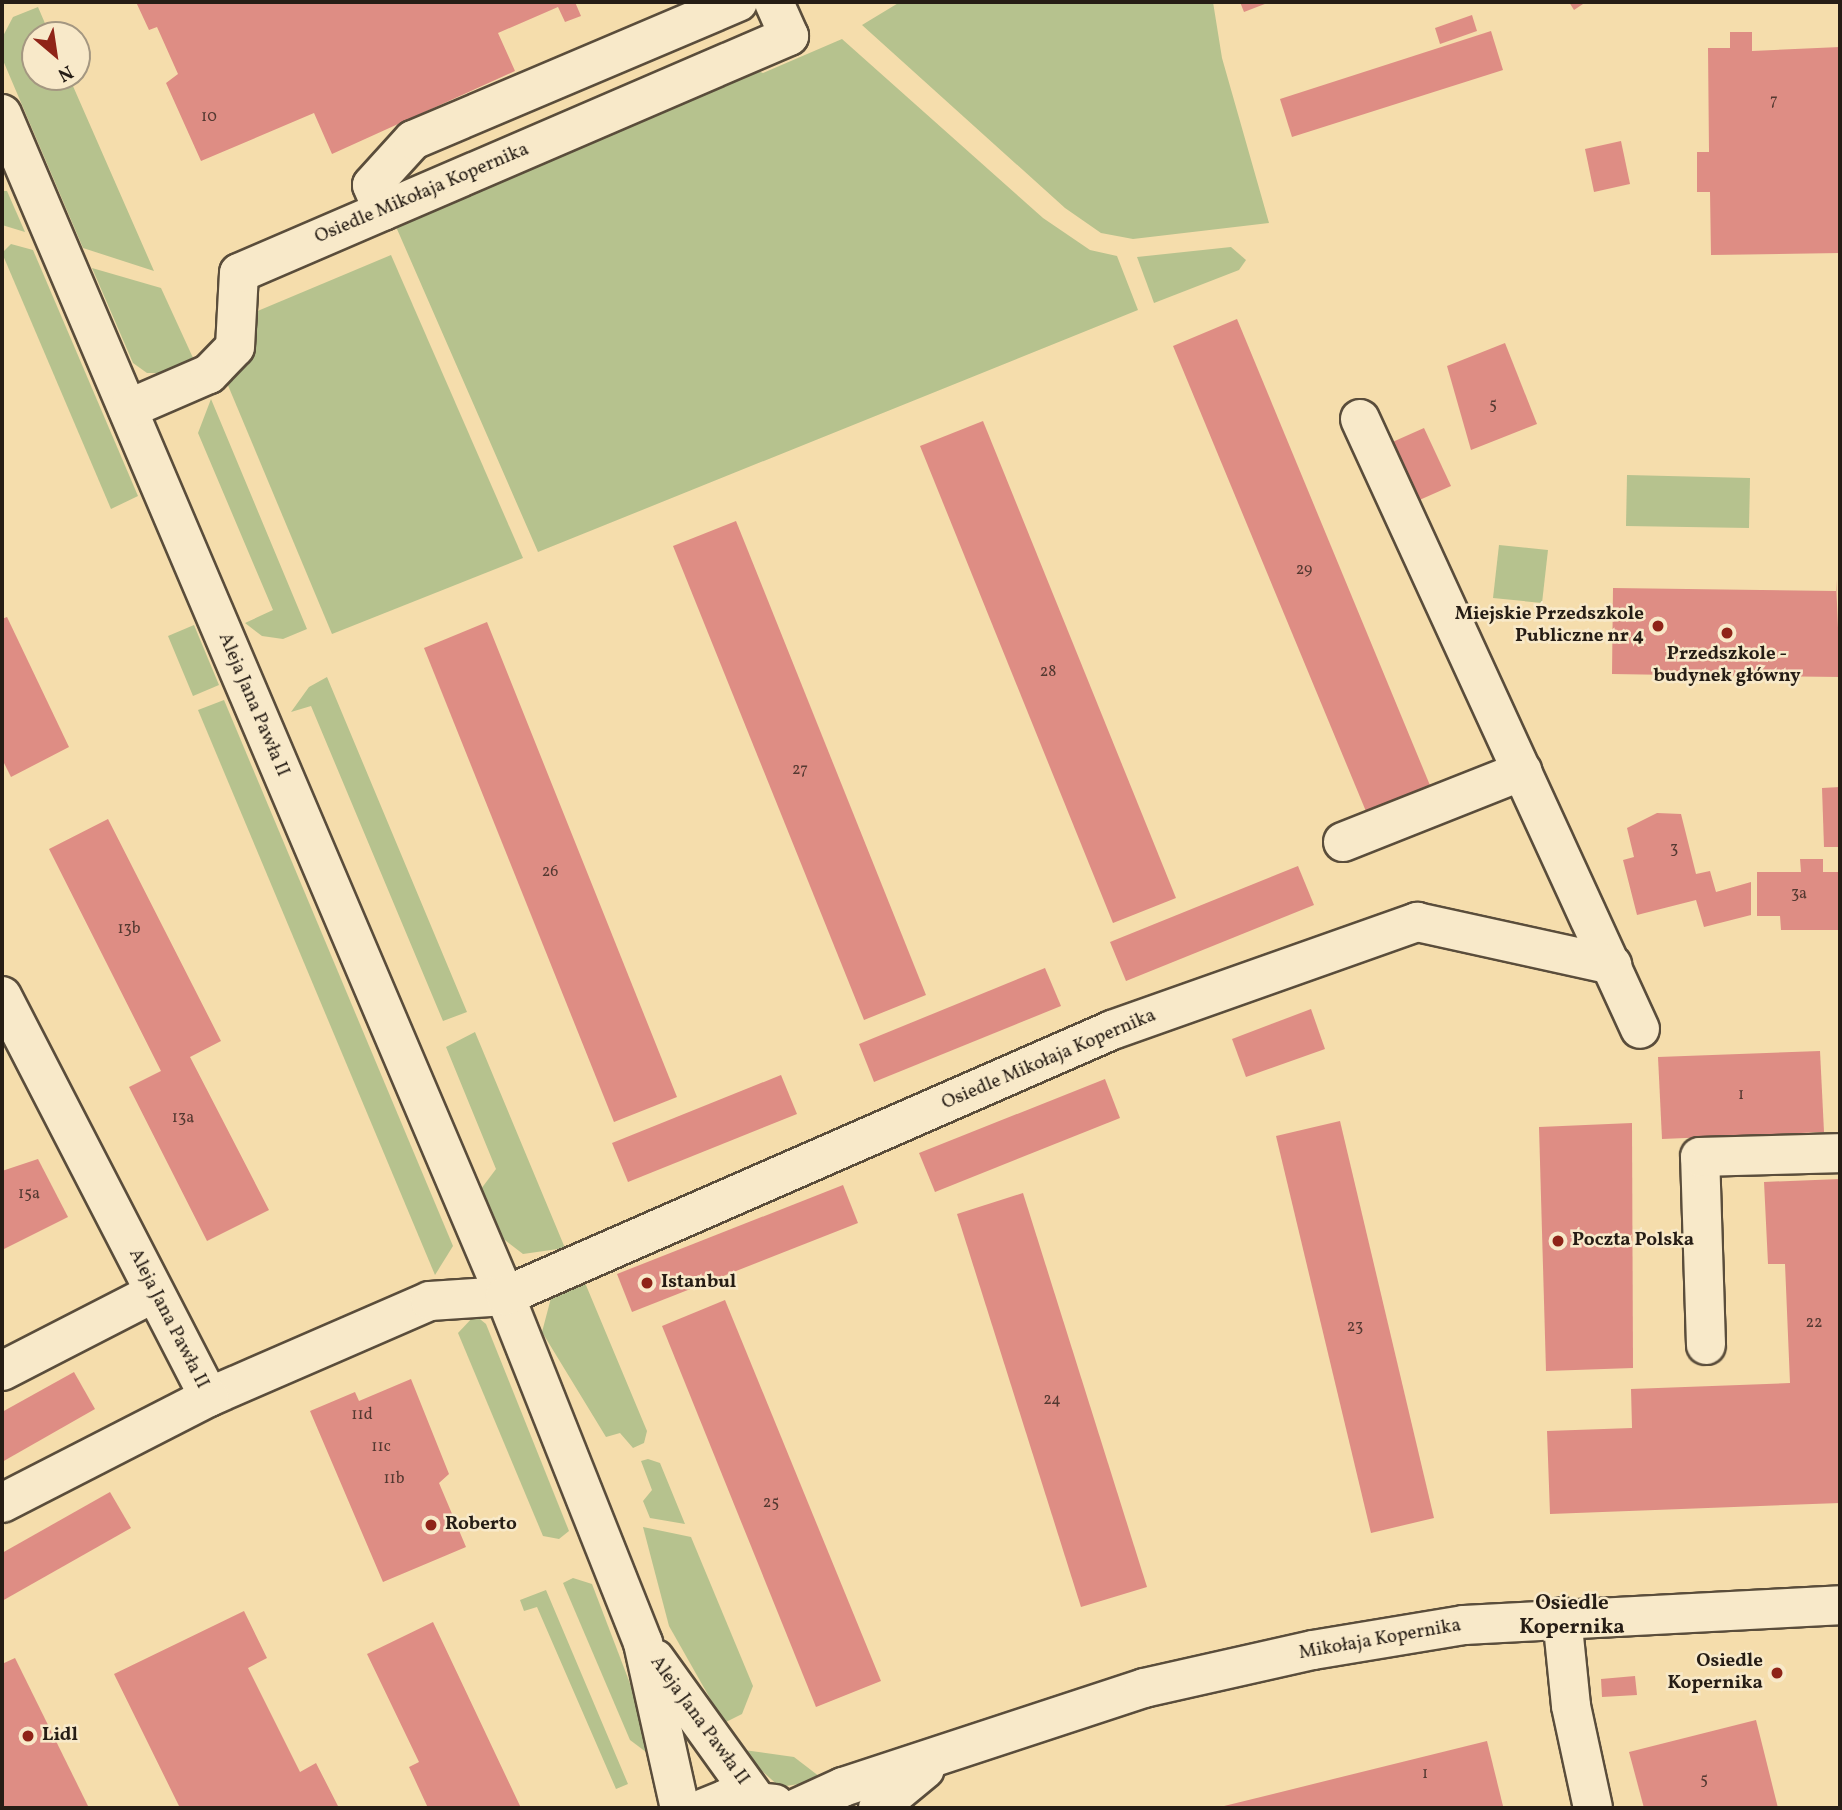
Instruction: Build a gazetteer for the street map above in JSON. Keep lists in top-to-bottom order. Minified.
{"streets":{"street":["Osiedle Mikołaja Kopernika","Aleja Jana Pawła II","Mikołaja Kopernika"]},"crossings":[["Osiedle Mikołaja Kopernika","Aleja Jana Pawła II"]],"districts":["Osiedle Kopernika"],"places":["Miejskie Przedszkole Publiczne nr 4","Przedszkole - budynek główny","Poczta Polska","Istanbul","Roberto","Osiedle Kopernika","Lidl"],"house_numbers":["7","10","5","29","28","27","3","26","3a","13b","1","13a","15a","22","23","24","11d","11c","11b","25","1","5"],"north":"bottom right"}
